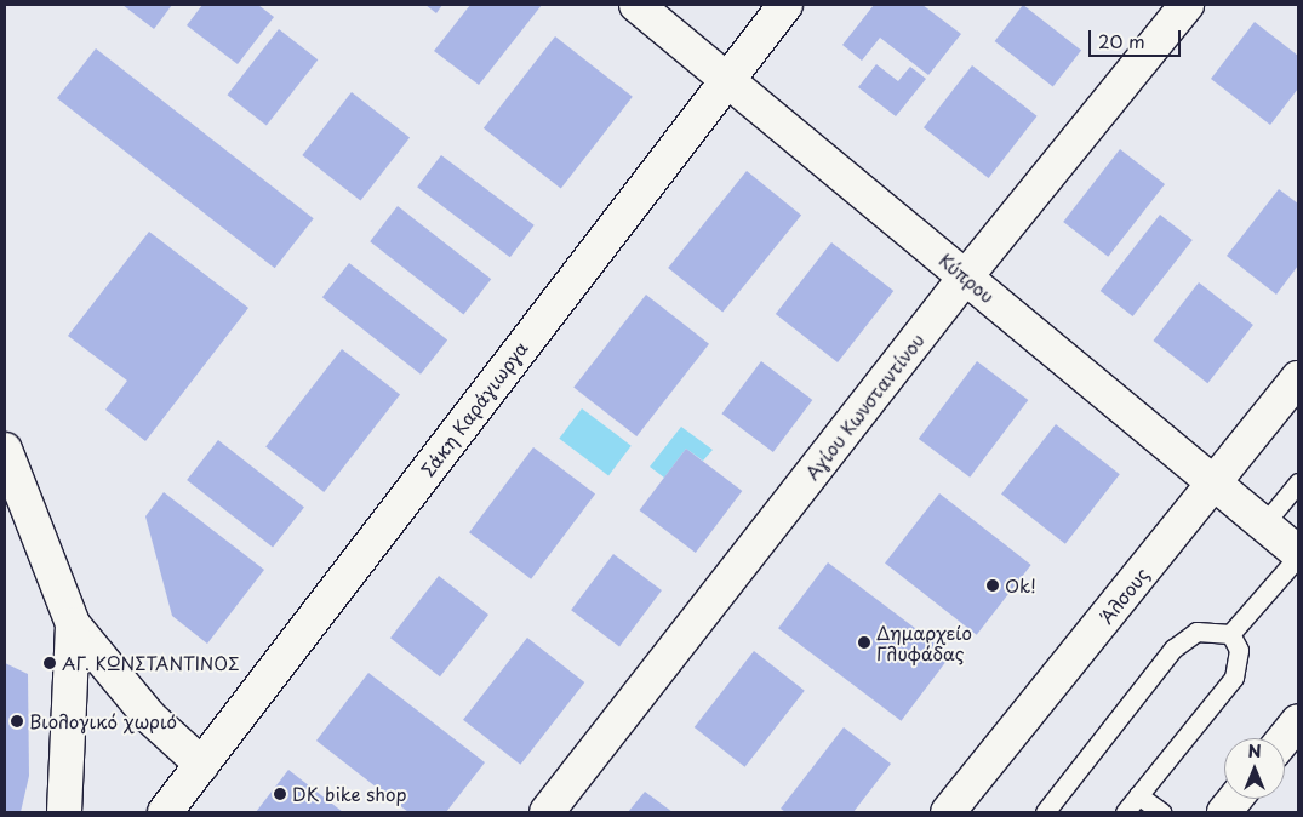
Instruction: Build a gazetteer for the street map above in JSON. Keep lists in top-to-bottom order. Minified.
{"streets":{"street":["Κύπρου","Αγίου Κωνσταντίνου","Σάκη Καράγιωργα","Άλσους"]},"crossings":[["Κύπρου","Αγίου Κωνσταντίνου"],["Κύπρου","Σάκη Καράγιωργα"],["Κύπρου","Άλσους"]],"places":["Ok!","Δημαρχείο Γλυφάδας","ΑΓ. ΚΩΝΣΤΑΝΤΙΝΟΣ","Βιολογικό χωριό","DK bike shop"],"scale_bar":"20 m","north":"top"}
